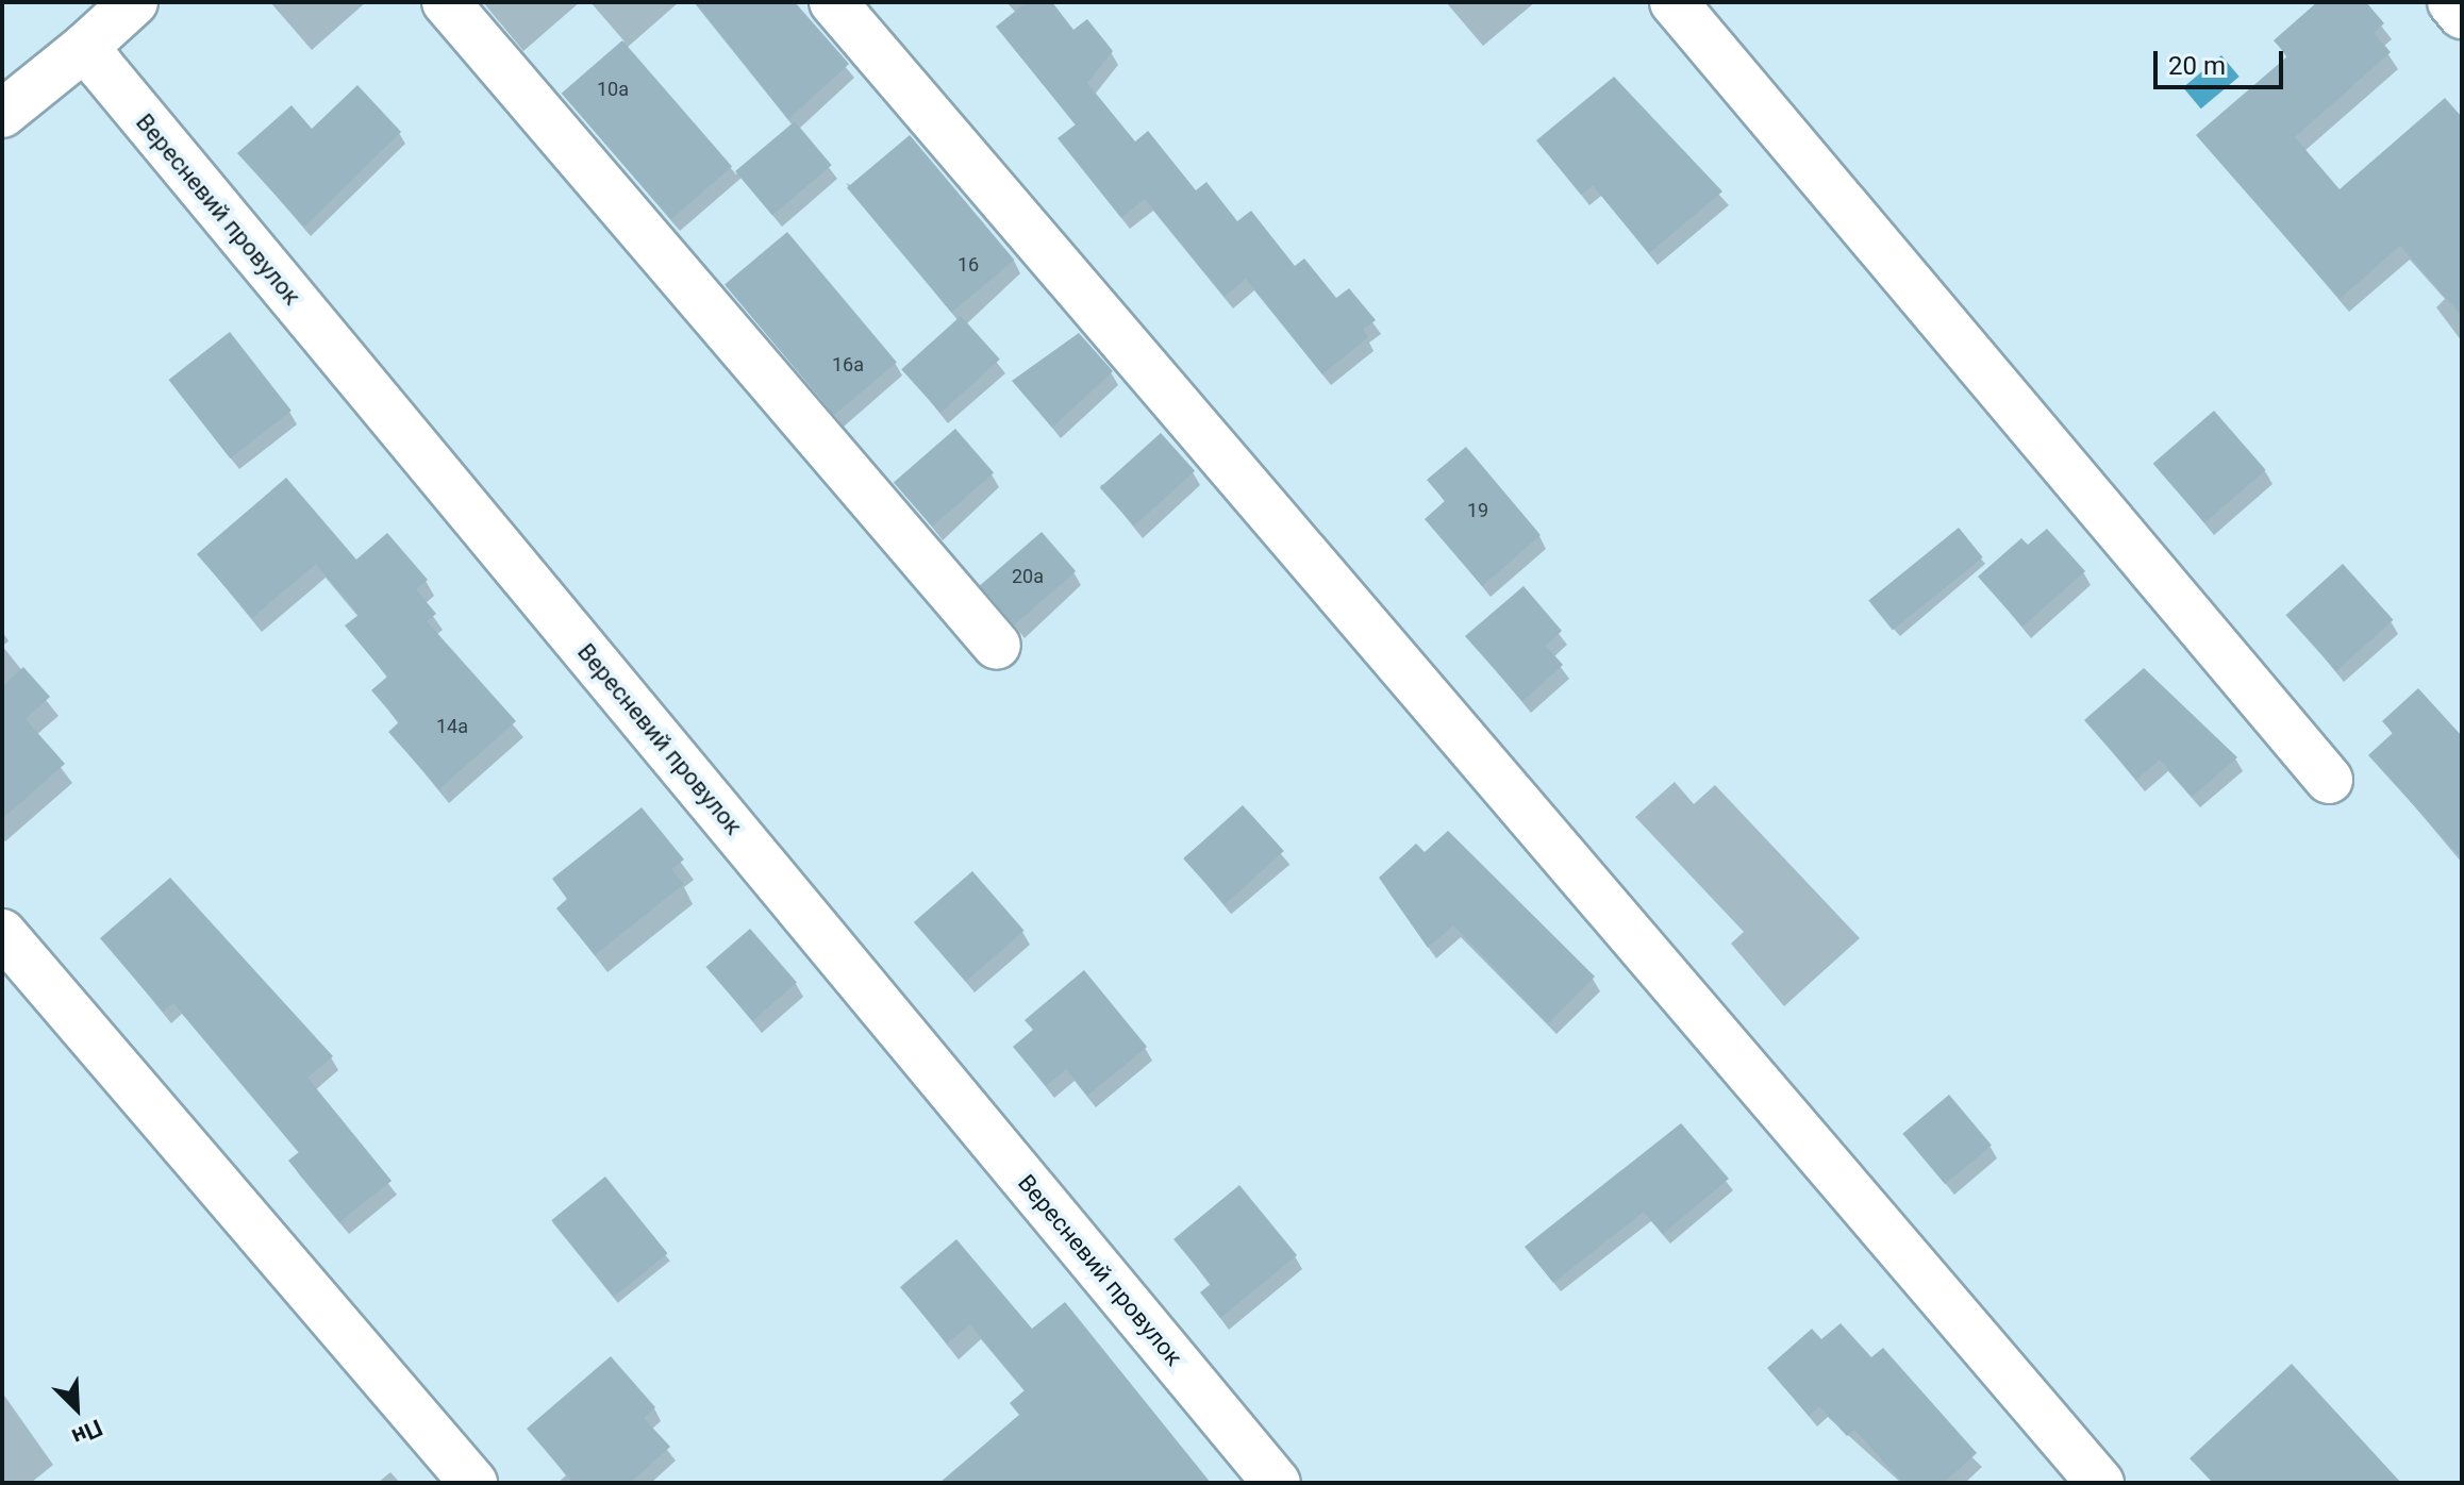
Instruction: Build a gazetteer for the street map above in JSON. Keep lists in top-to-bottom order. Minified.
{"streets":{"street":["Вересневий провулок"]},"house_numbers":["10а","16","16а","19","20а","14а"],"scale_bar":"20 m","north":"bottom right"}
